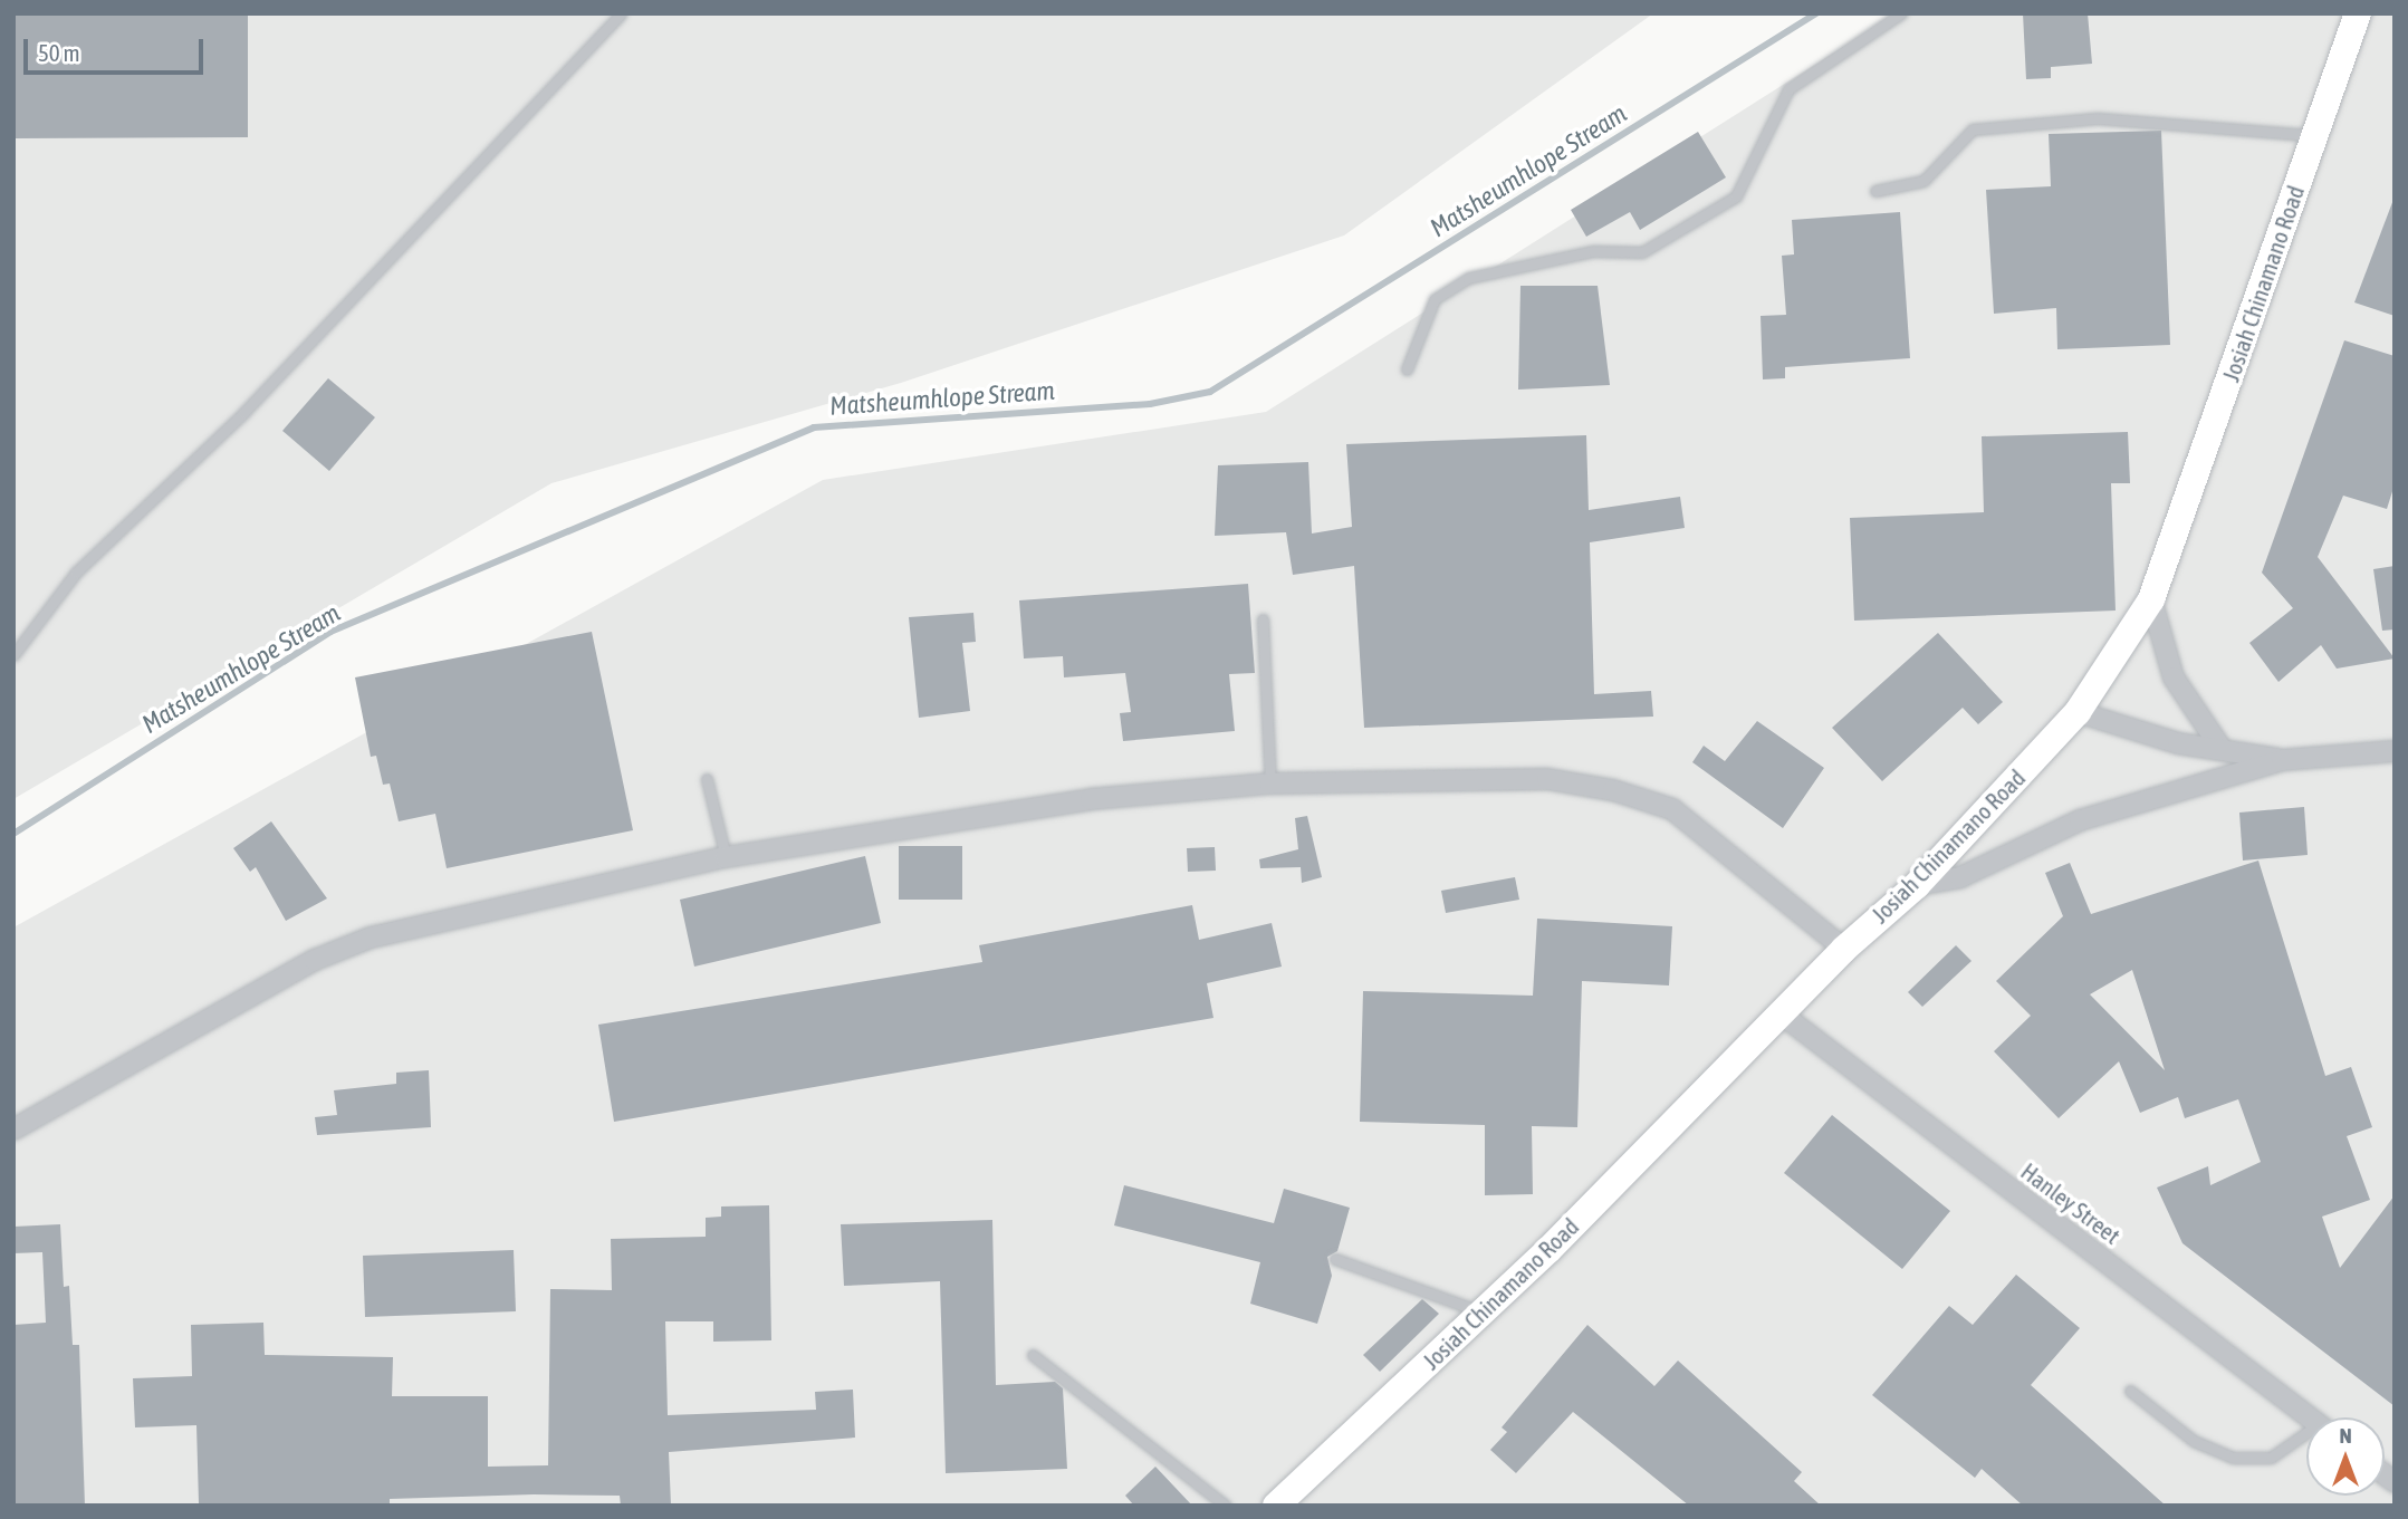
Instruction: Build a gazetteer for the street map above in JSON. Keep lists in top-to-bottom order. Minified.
{"streets":{"street":["Josiah Chinamano Road","Hanley Street"]},"crossings":[["Josiah Chinamano Road","Hanley Street"]],"water":["Matsheumhlope Stream"],"scale_bar":"50 m","north":"top"}
